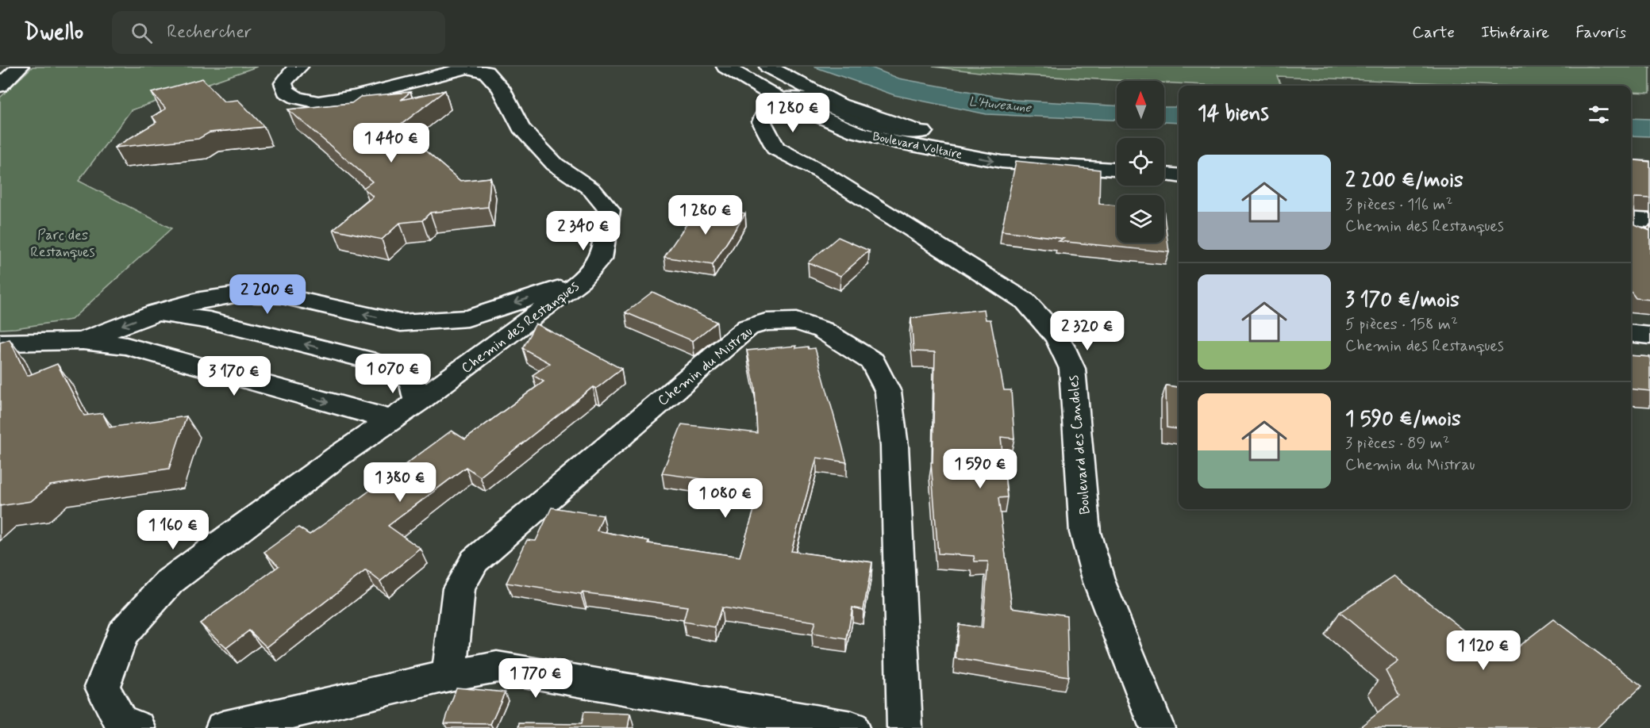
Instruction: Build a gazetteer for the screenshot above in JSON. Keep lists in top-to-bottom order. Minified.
{"streets":{"street":["Boulevard Voltaire","Chemin des Restanques","Chemin du Mistrau","Boulevard des Candoles"]},"crossings":[["Boulevard Voltaire","Boulevard des Candoles"]],"water":["L'Huveaune"],"parks":["Parc des Restanques"],"north":"top","page":{"header":"Dwello","search":"Rechercher","nav":["Carte","Itinéraire","Favoris"],"heading":"14 biens","price":["1 280 €","1 440 €","1 280 €","2 340 €","2 200 €","2 320 €","1 070 €","3 170 €","1 590 €","1 380 €","1 080 €","1 160 €","1 120 €","1 770 €"],"list":[{"name":"2 200 €/mois","note":"3 pièces · 116 m² · Chemin des Restanques"},{"name":"3 170 €/mois","note":"5 pièces · 158 m² · Chemin des Restanques"},{"name":"1 590 €/mois","note":"3 pièces · 89 m² · Chemin du Mistrau"}]}}
